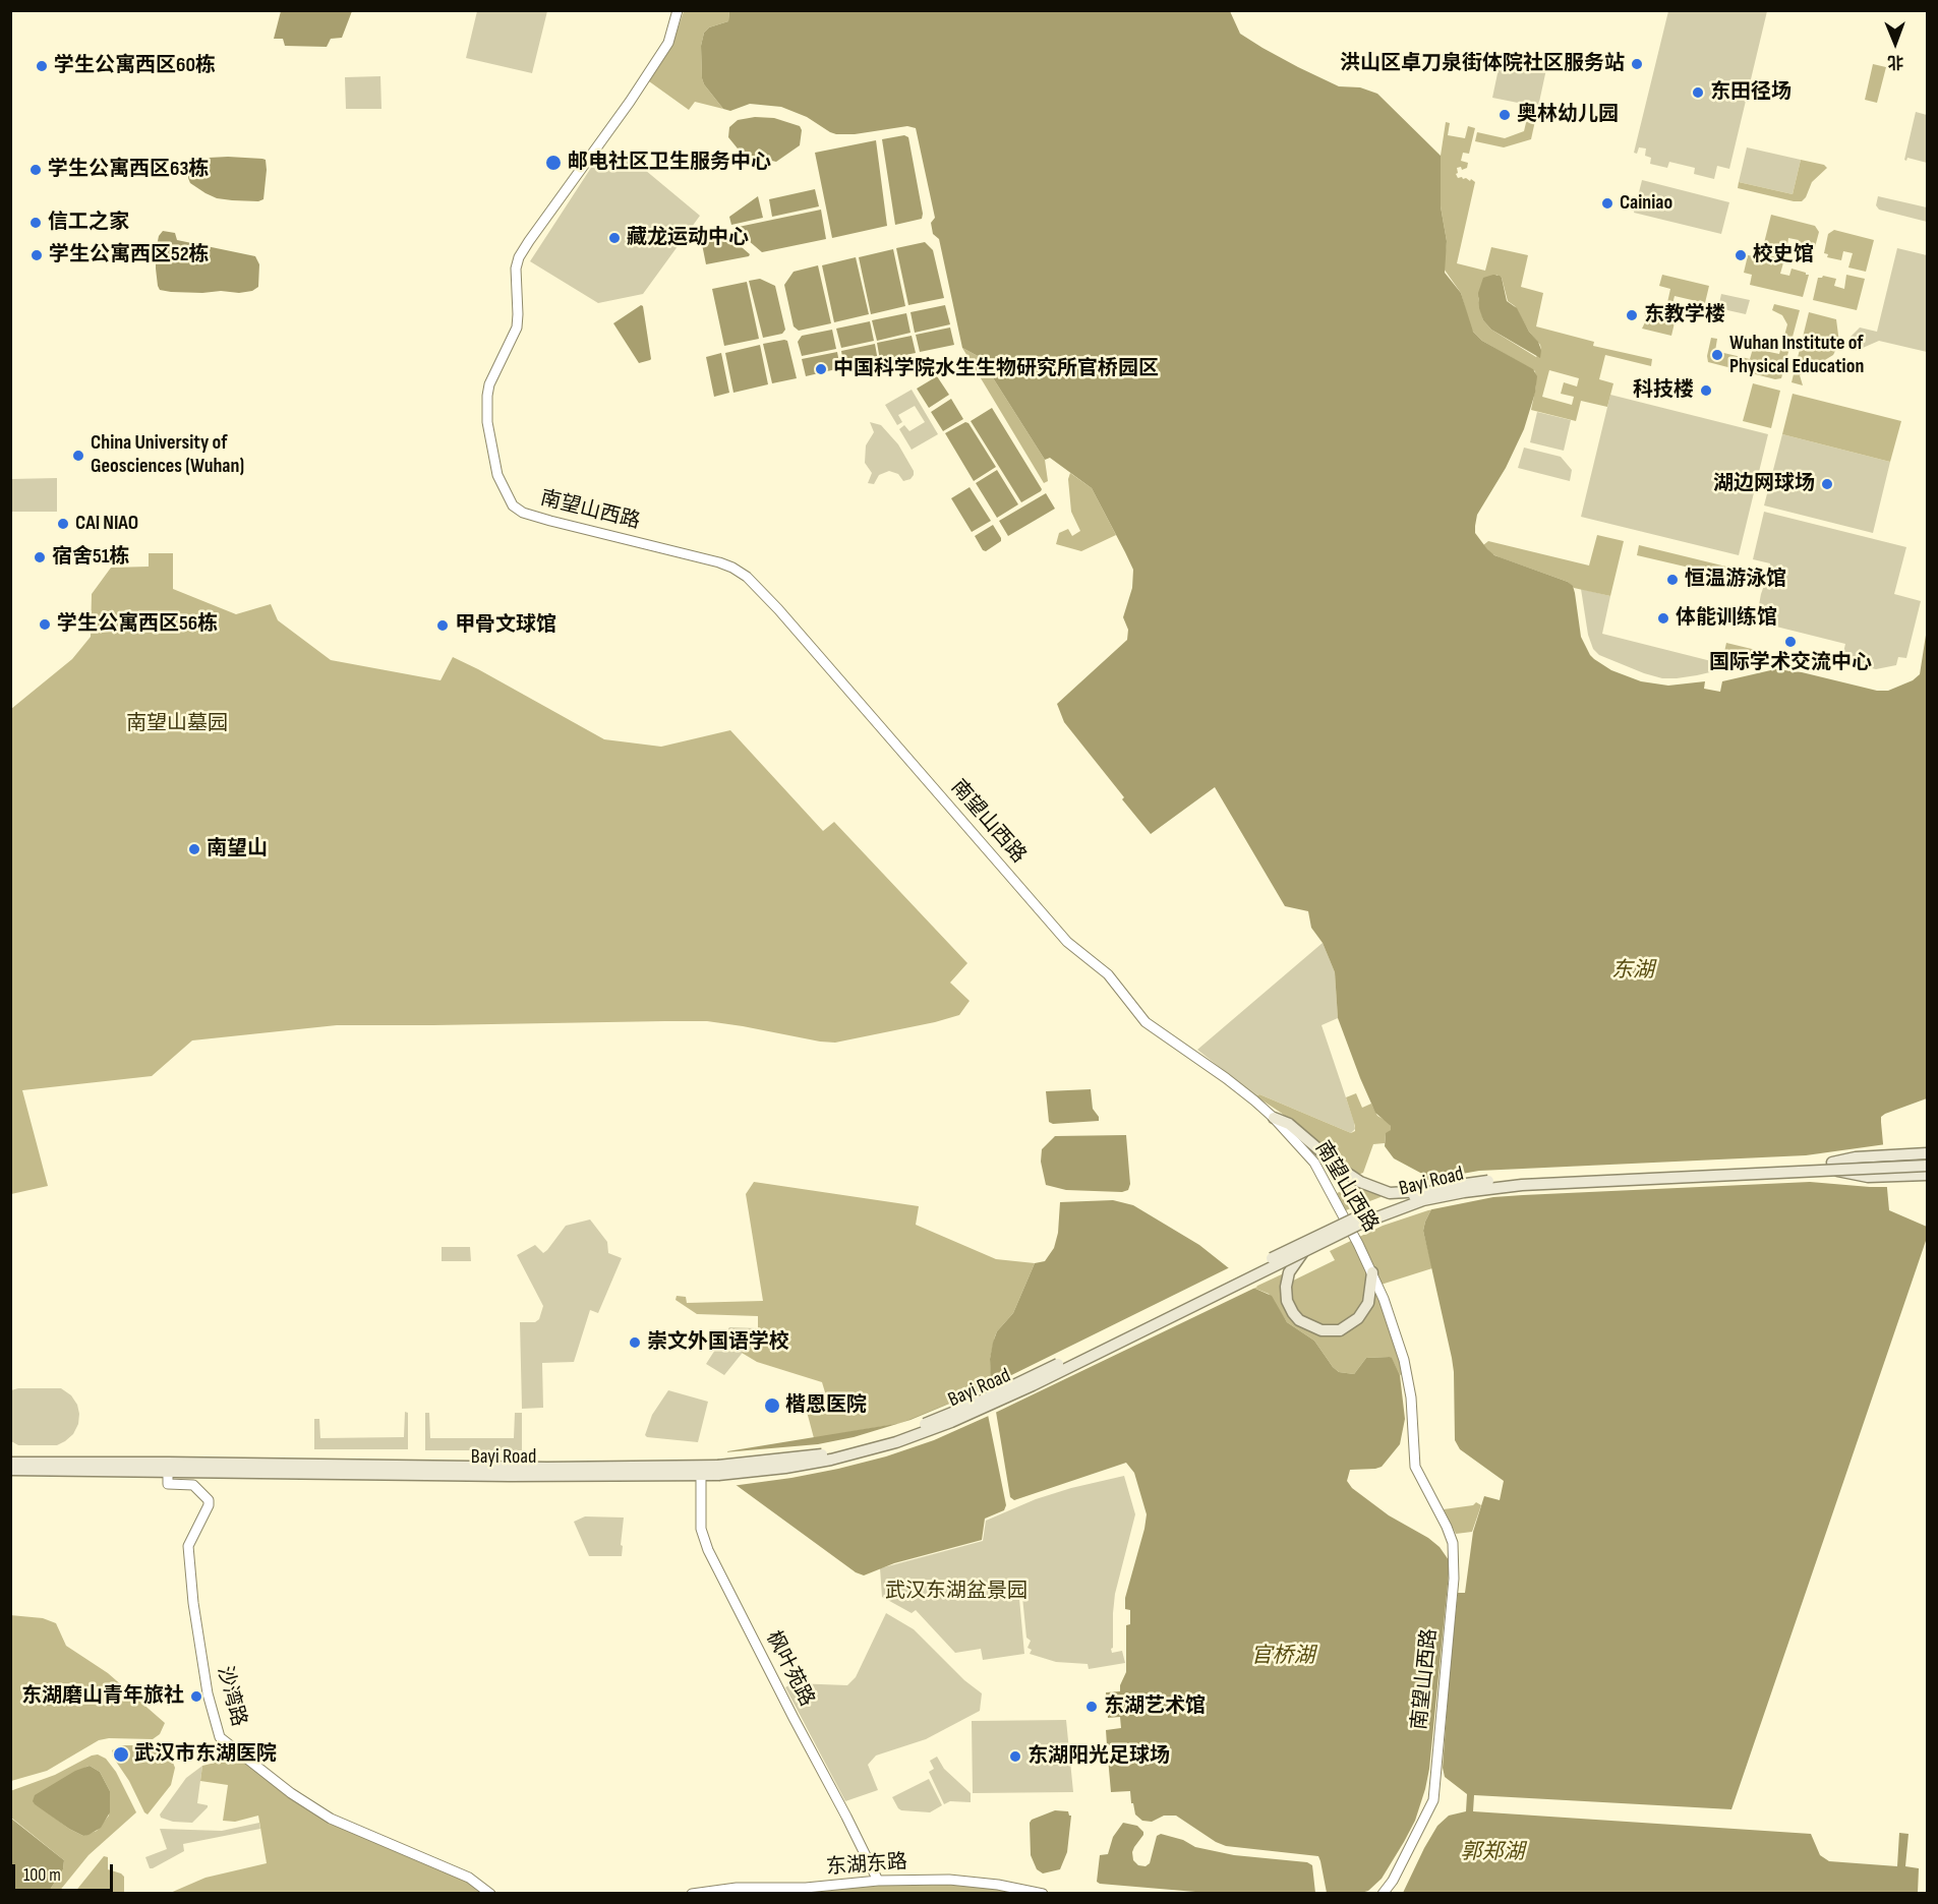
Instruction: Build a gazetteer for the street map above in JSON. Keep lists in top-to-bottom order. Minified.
{"streets":{"main road":["Bayi Road"],"street":["南望山西路","枫叶苑路","沙湾路","东湖东路"]},"crossings":[["Bayi Road","枫叶苑路"],["Bayi Road","沙湾路"],["枫叶苑路","东湖东路"]],"water":["东湖","官桥湖","郭郑湖"],"parks":["南望山墓园","武汉东湖盆景园"],"places":["洪山区卓刀泉街体院社区服务站","学生公寓西区60栋","东田径场","奥林幼儿园","邮电社区卫生服务中心","学生公寓西区63栋","Cainiao","信工之家","藏龙运动中心","学生公寓西区52栋","校史馆","东教学楼","Wuhan Institute of Physical Education","中国科学院水生生物研究所官桥园区","科技楼","China University of Geosciences (Wuhan)","湖边网球场","CAI NIAO","宿舍51栋","恒温游泳馆","体能训练馆","学生公寓西区56栋","甲骨文球馆","国际学术交流中心","南望山","崇文外国语学校","楷恩医院","东湖磨山青年旅社","东湖艺术馆","武汉市东湖医院","东湖阳光足球场"],"scale_bar":"100 m","north":"bottom"}
